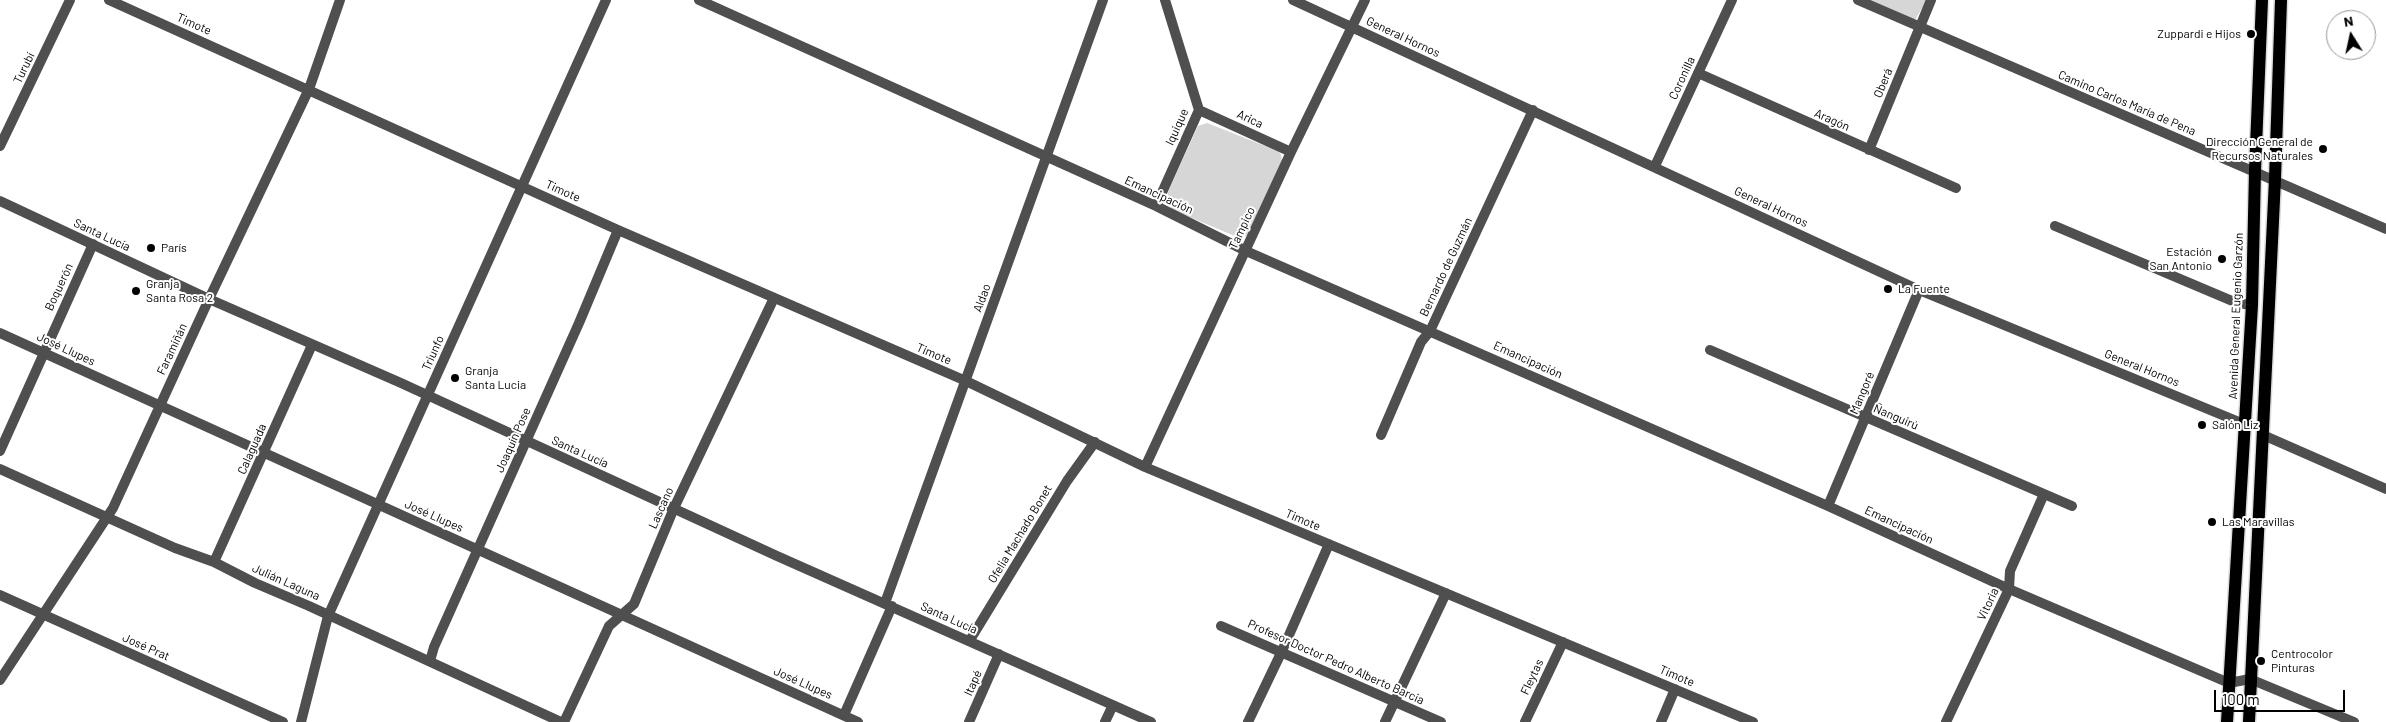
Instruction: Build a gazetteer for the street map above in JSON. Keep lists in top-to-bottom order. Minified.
{"streets":{"main road":["Avenida General Eugenio Garzón"],"street":["Timote","General Hornos","Turubí","Coronilla","Oberá","Camino Carlos María de Pena","Arica","Aragón","Iquique","Emancipación","Tampico","Santa Lucía","Bernardo de Guzmán","Boquerón","Aldao","José Llupes","Faramiñán","Triunfo","Mangoré","Ñanguirú","Joaquín Pose","Calaguada","Lascano","Ofelia Machado Bonet","Julián Laguna","Vitoria","José Prat","Profesor Doctor Pedro Alberto Barcia","Fleytas","Itapé"]},"crossings":[["Timote","Tampico"],["Timote","Aldao"],["Timote","Faramiñán"],["Timote","Triunfo"],["Timote","Joaquín Pose"],["Timote","Lascano"],["Timote","Ofelia Machado Bonet"],["Timote","Fleytas"],["General Hornos","Coronilla"],["General Hornos","Tampico"],["General Hornos","Bernardo de Guzmán"],["General Hornos","Avenida General Eugenio Garzón"],["General Hornos","Mangoré"],["Coronilla","Aragón"],["Oberá","Camino Carlos María de Pena"],["Oberá","Aragón"],["Camino Carlos María de Pena","Avenida General Eugenio Garzón"],["Arica","Iquique"],["Arica","Tampico"],["Iquique","Emancipación"],["Emancipación","Tampico"],["Emancipación","Bernardo de Guzmán"],["Emancipación","Aldao"],["Emancipación","Avenida General Eugenio Garzón"],["Emancipación","Mangoré"],["Emancipación","Vitoria"],["Santa Lucía","Boquerón"],["Santa Lucía","Aldao"],["Santa Lucía","Faramiñán"],["Santa Lucía","Triunfo"],["Santa Lucía","Joaquín Pose"],["Santa Lucía","Calaguada"],["Santa Lucía","Lascano"],["Santa Lucía","Ofelia Machado Bonet"],["Santa Lucía","Itapé"],["Boquerón","José Llupes"],["Aldao","José Llupes"],["José Llupes","Faramiñán"],["José Llupes","Triunfo"],["José Llupes","Joaquín Pose"],["José Llupes","Calaguada"],["José Llupes","Lascano"],["Faramiñán","Julián Laguna"],["Faramiñán","José Prat"],["Triunfo","Julián Laguna"],["Mangoré","Ñanguirú"],["Ñanguirú","Vitoria"],["Joaquín Pose","Julián Laguna"],["Calaguada","Julián Laguna"],["Lascano","Julián Laguna"]],"places":["Zuppardi e Hijos","Dirección General de Recursos Naturales","París","Estación San Antonio","La Fuente","Granja Santa Rosa 2","Granja Santa Lucia","Salón Liz","Las Maravillas","Centrocolor Pinturas"],"scale_bar":"100 m","north":"top"}
